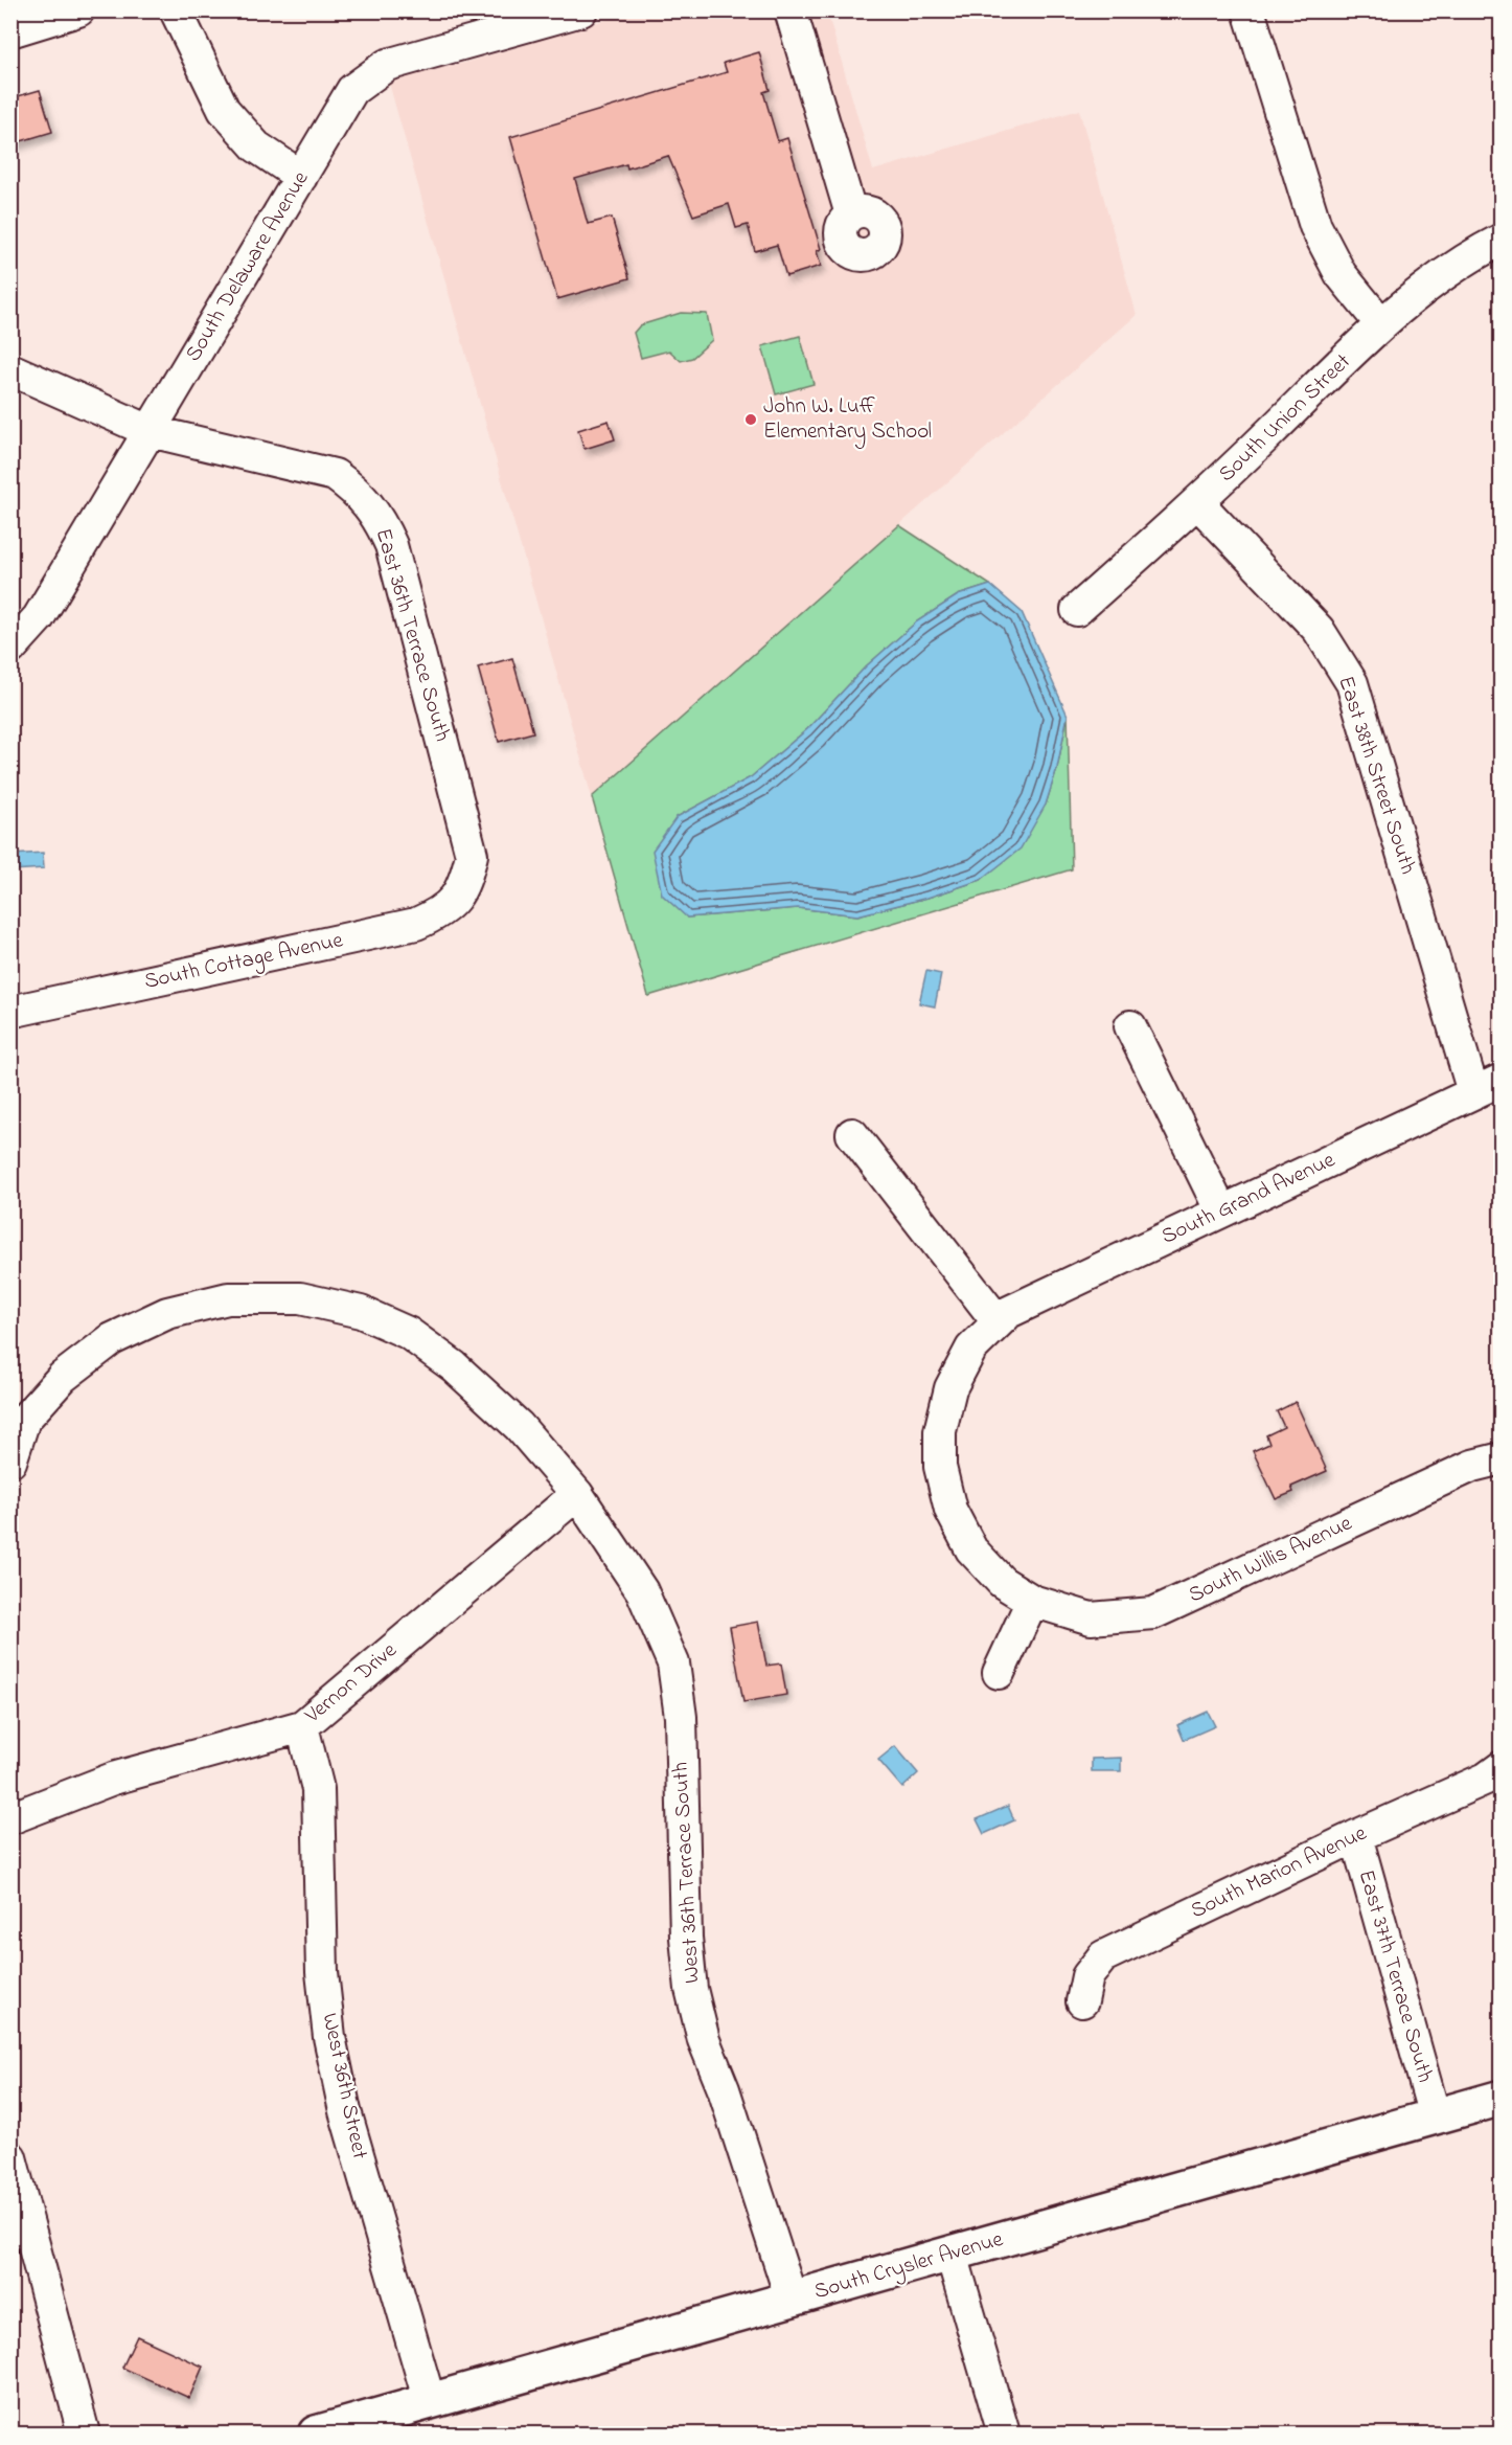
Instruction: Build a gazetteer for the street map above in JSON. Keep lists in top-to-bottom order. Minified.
{"streets":{"main road":["South Crysler Avenue"],"street":["South Delaware Avenue","South Union Street","East 36th Terrace South","East 38th Street South","South Cottage Avenue","South Grand Avenue","South Willis Avenue","Vernon Drive","West 36th Terrace South","South Marion Avenue","East 37th Terrace South","West 36th Street"]},"crossings":[["South Delaware Avenue","East 36th Terrace South"],["South Union Street","East 38th Street South"],["East 36th Terrace South","South Cottage Avenue"],["East 38th Street South","South Grand Avenue"],["South Grand Avenue","South Willis Avenue"],["Vernon Drive","West 36th Terrace South"],["Vernon Drive","West 36th Street"],["West 36th Terrace South","South Crysler Avenue"],["South Marion Avenue","East 37th Terrace South"],["East 37th Terrace South","South Crysler Avenue"],["West 36th Street","South Crysler Avenue"]],"places":["John W. Luff Elementary School"]}
